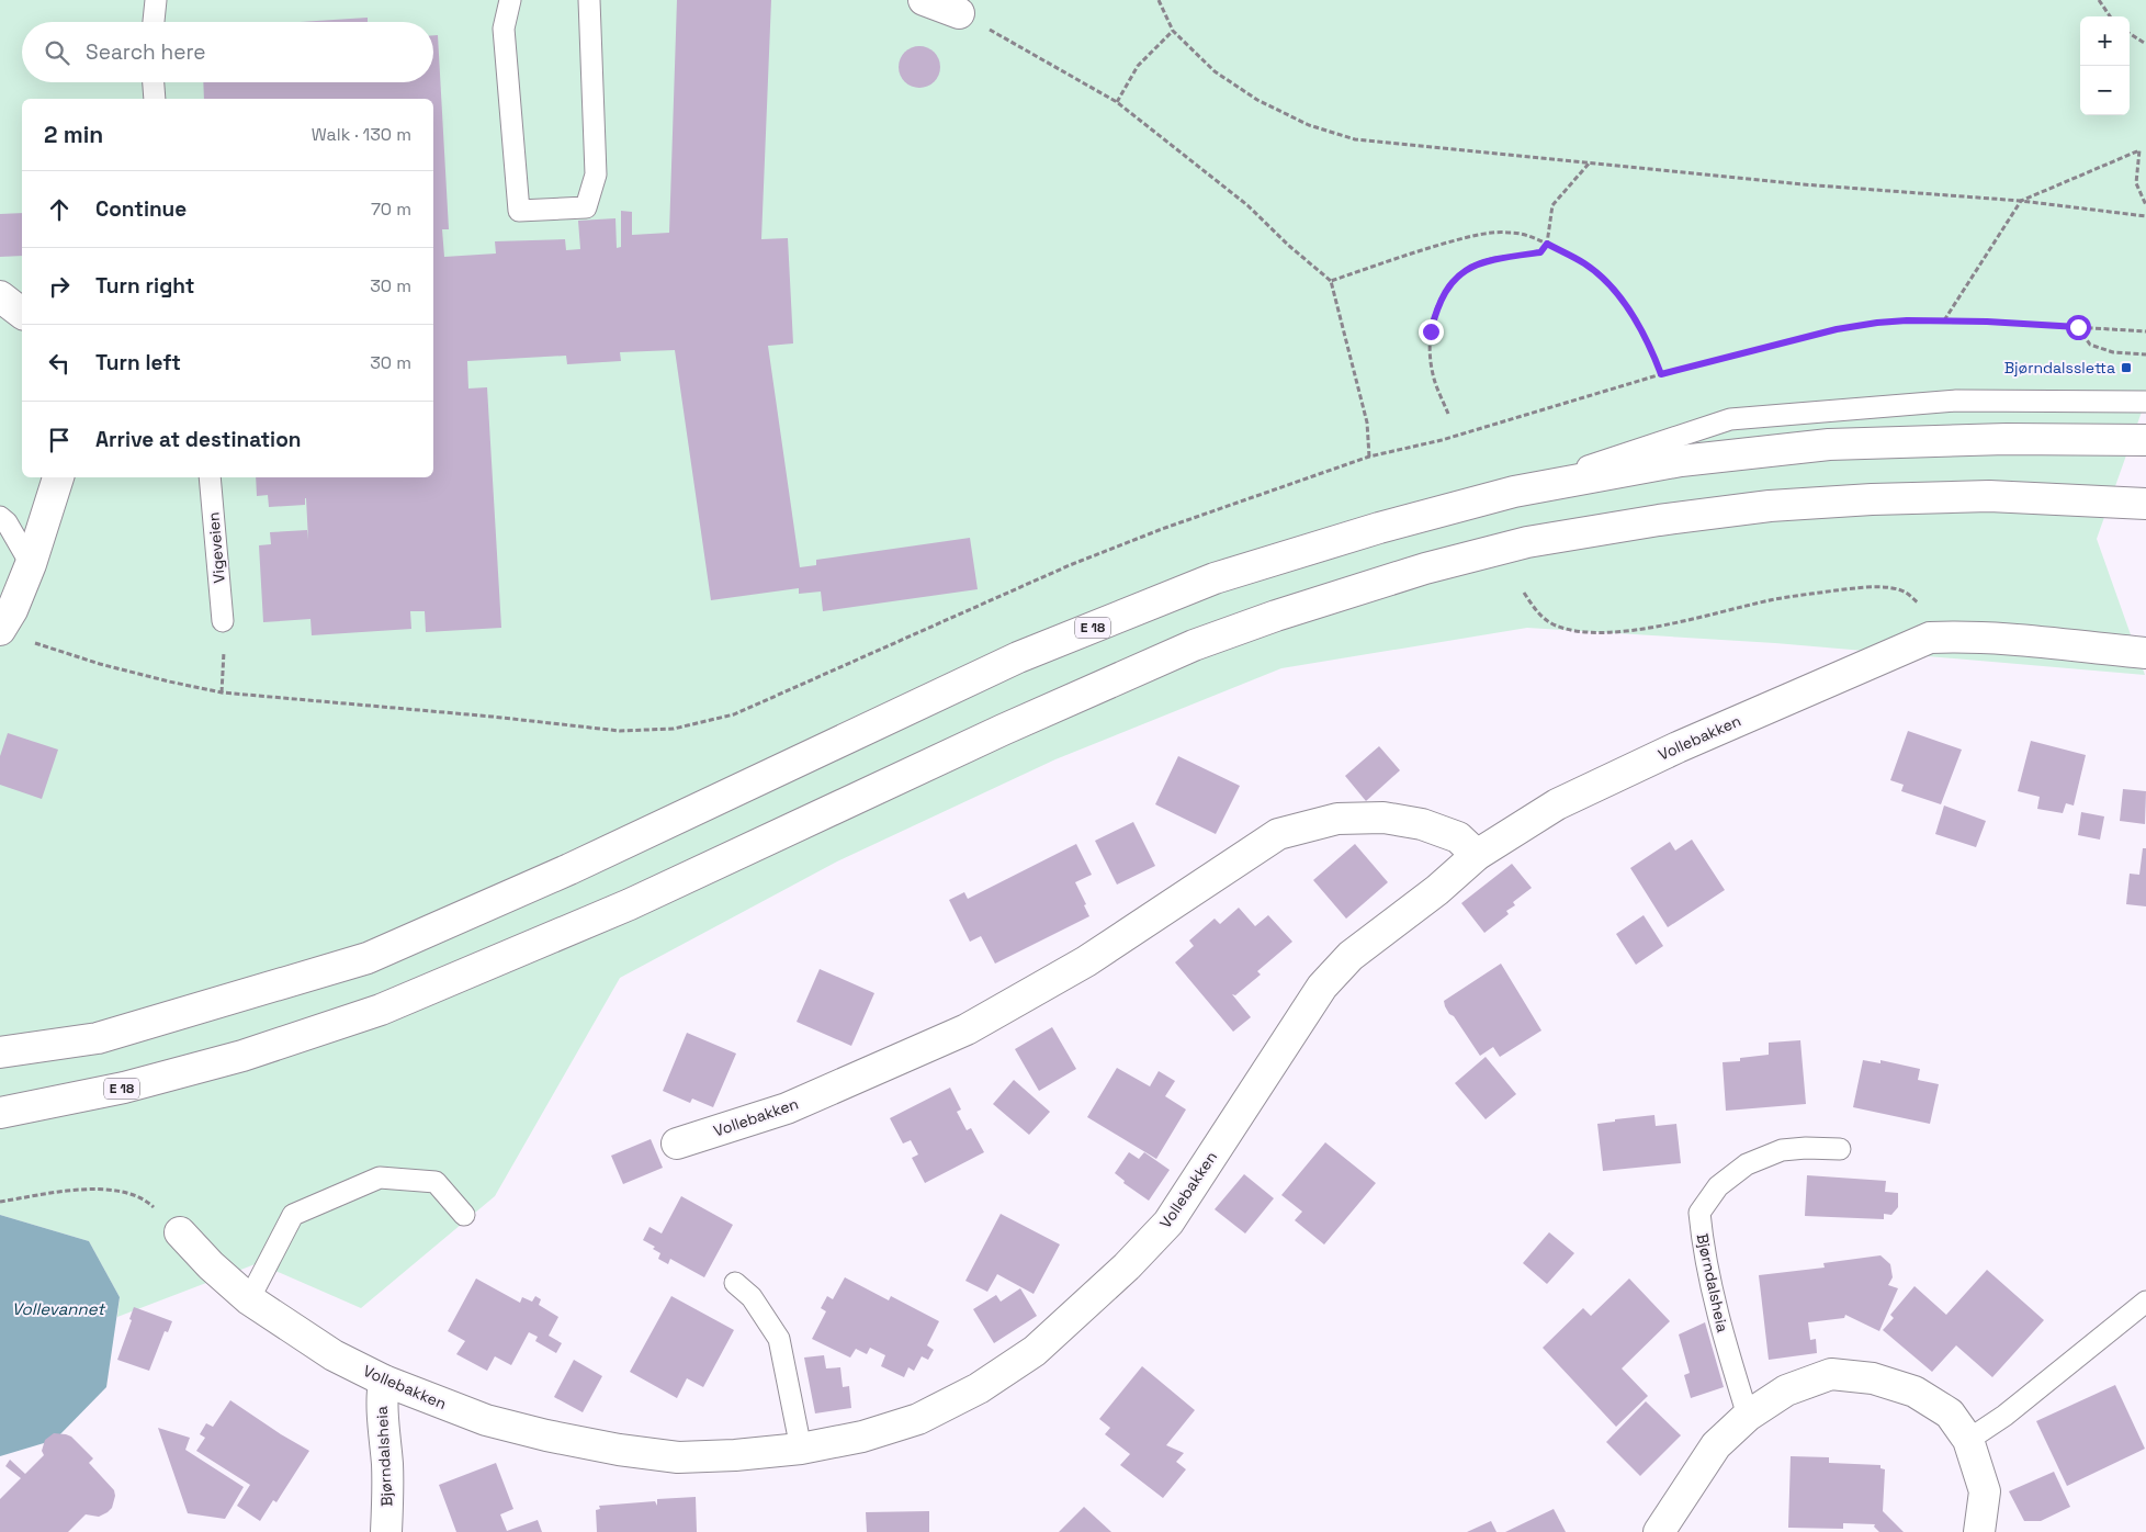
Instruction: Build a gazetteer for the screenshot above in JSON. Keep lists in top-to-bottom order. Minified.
{"streets":{"main road":["E 18","Vollebakken","Bjørndalsheia"],"lane":["Vigeveien"]},"crossings":[["Vollebakken","Bjørndalsheia"]],"water":["Vollevannet"],"places":{"transit":["Bjørndalssletta"]},"page":{"map_buttons":["+","−"],"search":"Search here","heading":["2 min","Walk · 130 m"],"list":[["Continue","70 m"],["Turn right","30 m"],["Turn left","30 m"],"Arrive at destination"]}}
